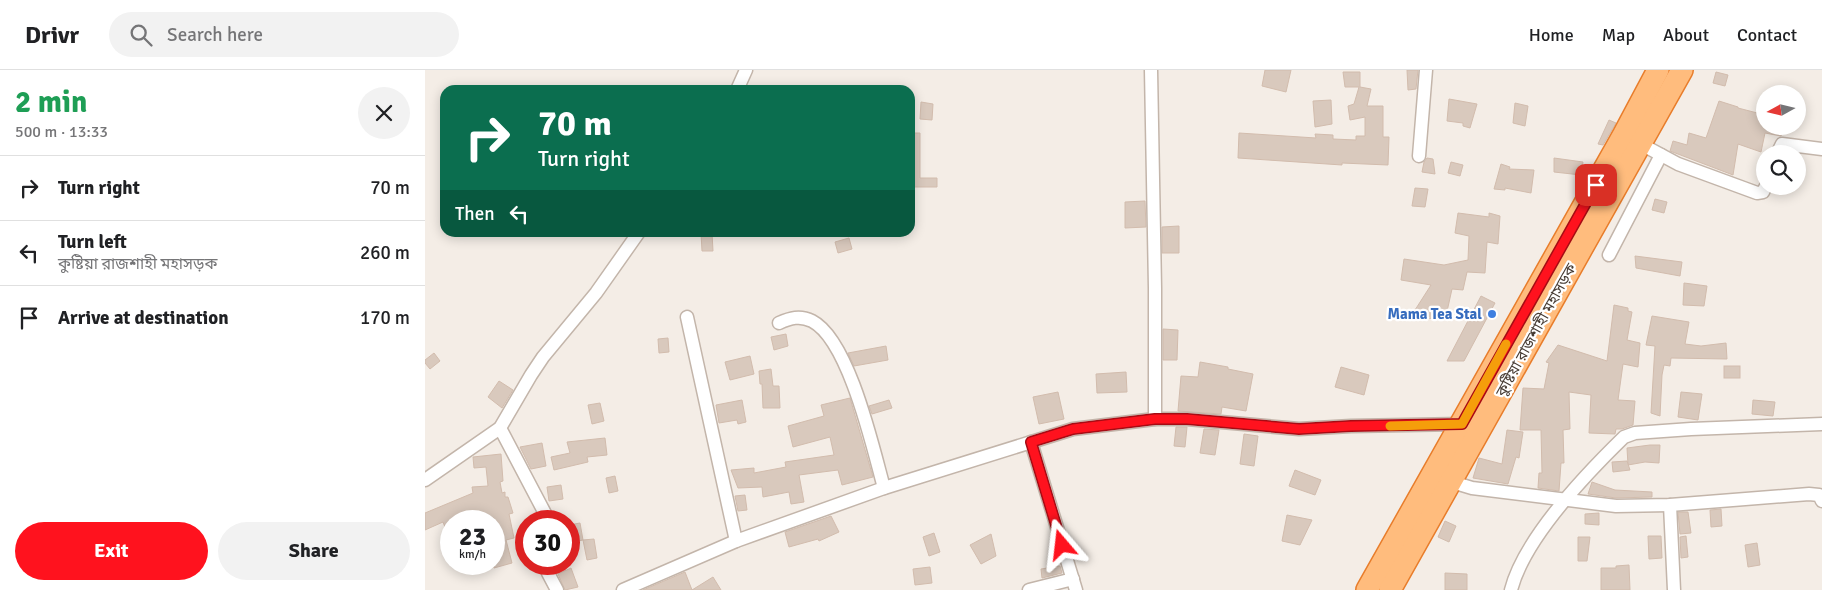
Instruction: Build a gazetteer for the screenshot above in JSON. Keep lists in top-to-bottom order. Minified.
{"streets":{"highway":["কুষ্টিয়া রাজশাহী মহাসড়ক"]},"places":["Mama Tea Stal"],"north":"left","page":{"header":"Drivr","search":"Search here","nav":["Home","Map","About","Contact"],"heading":["2 min","500 m · 13:33"],"turn":["70 m","Turn right"],"list":[{"name":"Turn right","value":"70 m"},{"name":"Turn left","note":"কুষ্টিয়া রাজশাহী মহাসড়ক","value":"260 m"},{"name":"Arrive at destination","value":"170 m"}],"then":"Then","speed":"23 km/h","limit":"30","buttons":["Exit","Share"]}}
